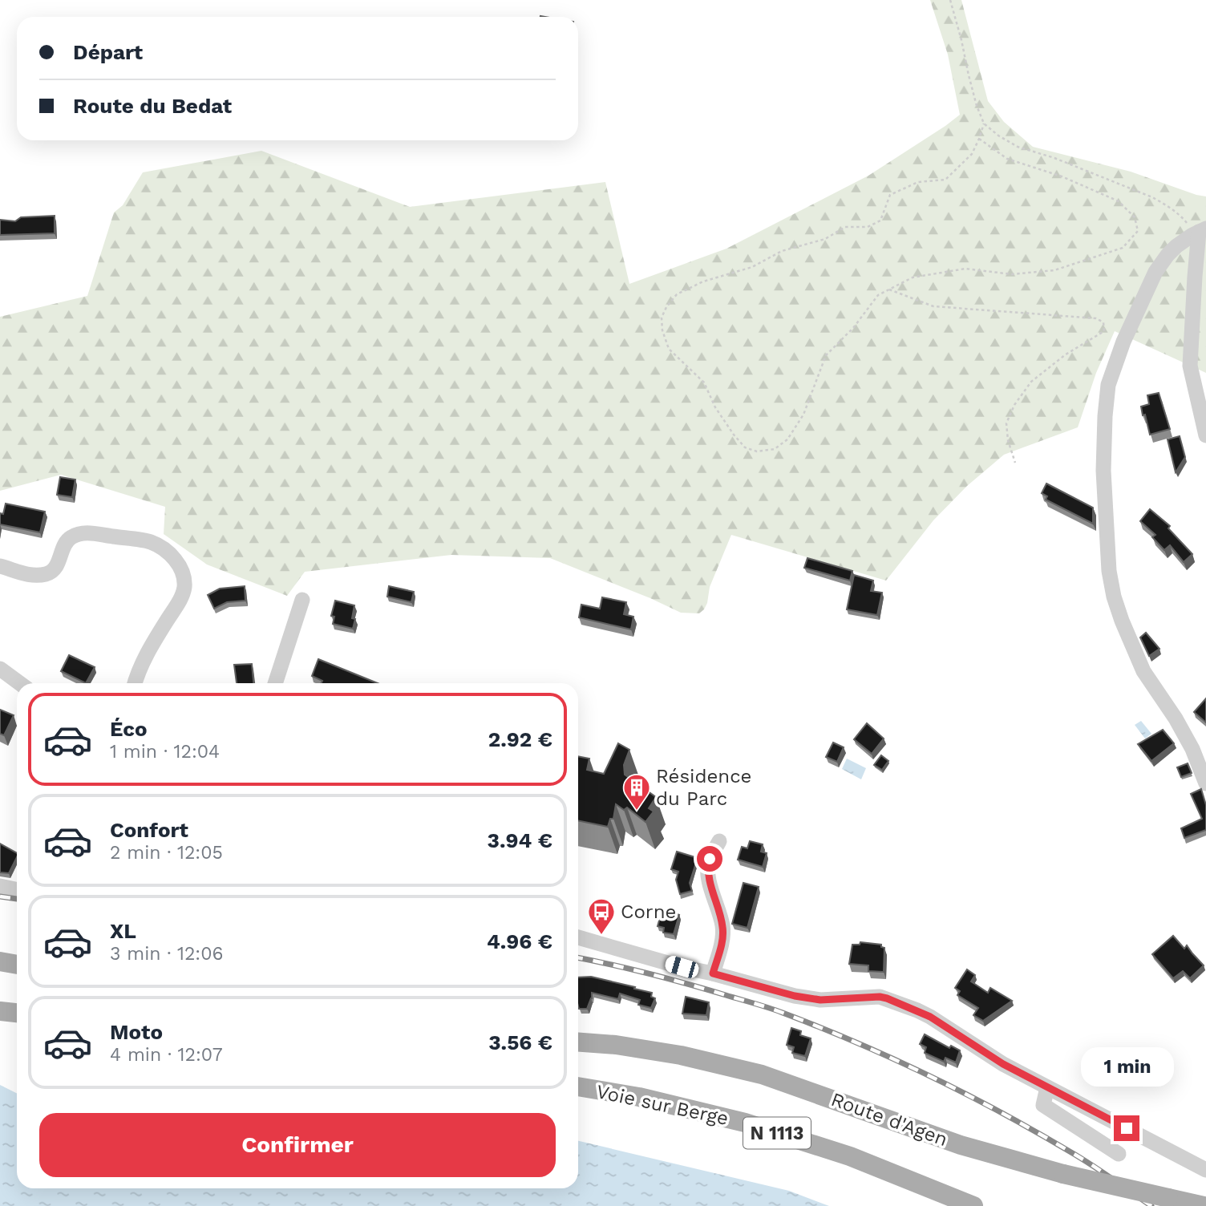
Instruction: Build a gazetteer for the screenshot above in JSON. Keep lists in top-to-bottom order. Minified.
{"streets":{"main road":["Voie sur Berge","Route d'Agen","N 1113"]},"places":{"building":["Résidence du Parc"],"bus stop":["Corne"]},"page":{"banner":["Départ","Route du Bedat"],"list":[{"name":"Éco","note":"1 min · 12:04","value":"2.92 €"},{"name":"Confort","note":"2 min · 12:05","value":"3.94 €"},{"name":"XL","note":"3 min · 12:06","value":"4.96 €"},{"name":"Moto","note":"4 min · 12:07","value":"3.56 €"}],"bubble":"1 min","buttons":"Confirmer"}}
